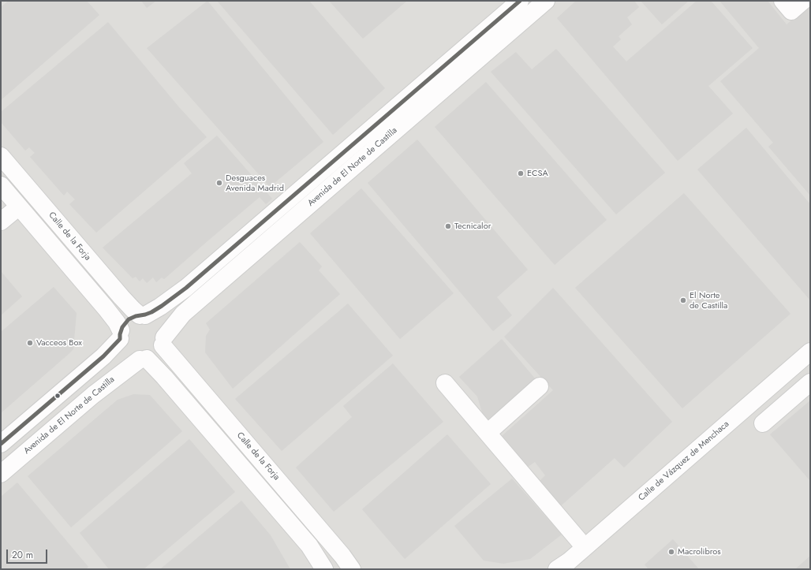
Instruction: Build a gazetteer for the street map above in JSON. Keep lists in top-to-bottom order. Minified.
{"streets":{"street":["Avenida de El Norte de Castilla","Calle de la Forja","Calle de Vázquez de Menchaca"]},"crossings":[["Avenida de El Norte de Castilla","Calle de la Forja"]],"places":["ECSA","Desguaces Avenida Madrid","Tecnicalor","El Norte de Castilla","Vacceos Box","Macrolibros"],"scale_bar":"20 m"}
